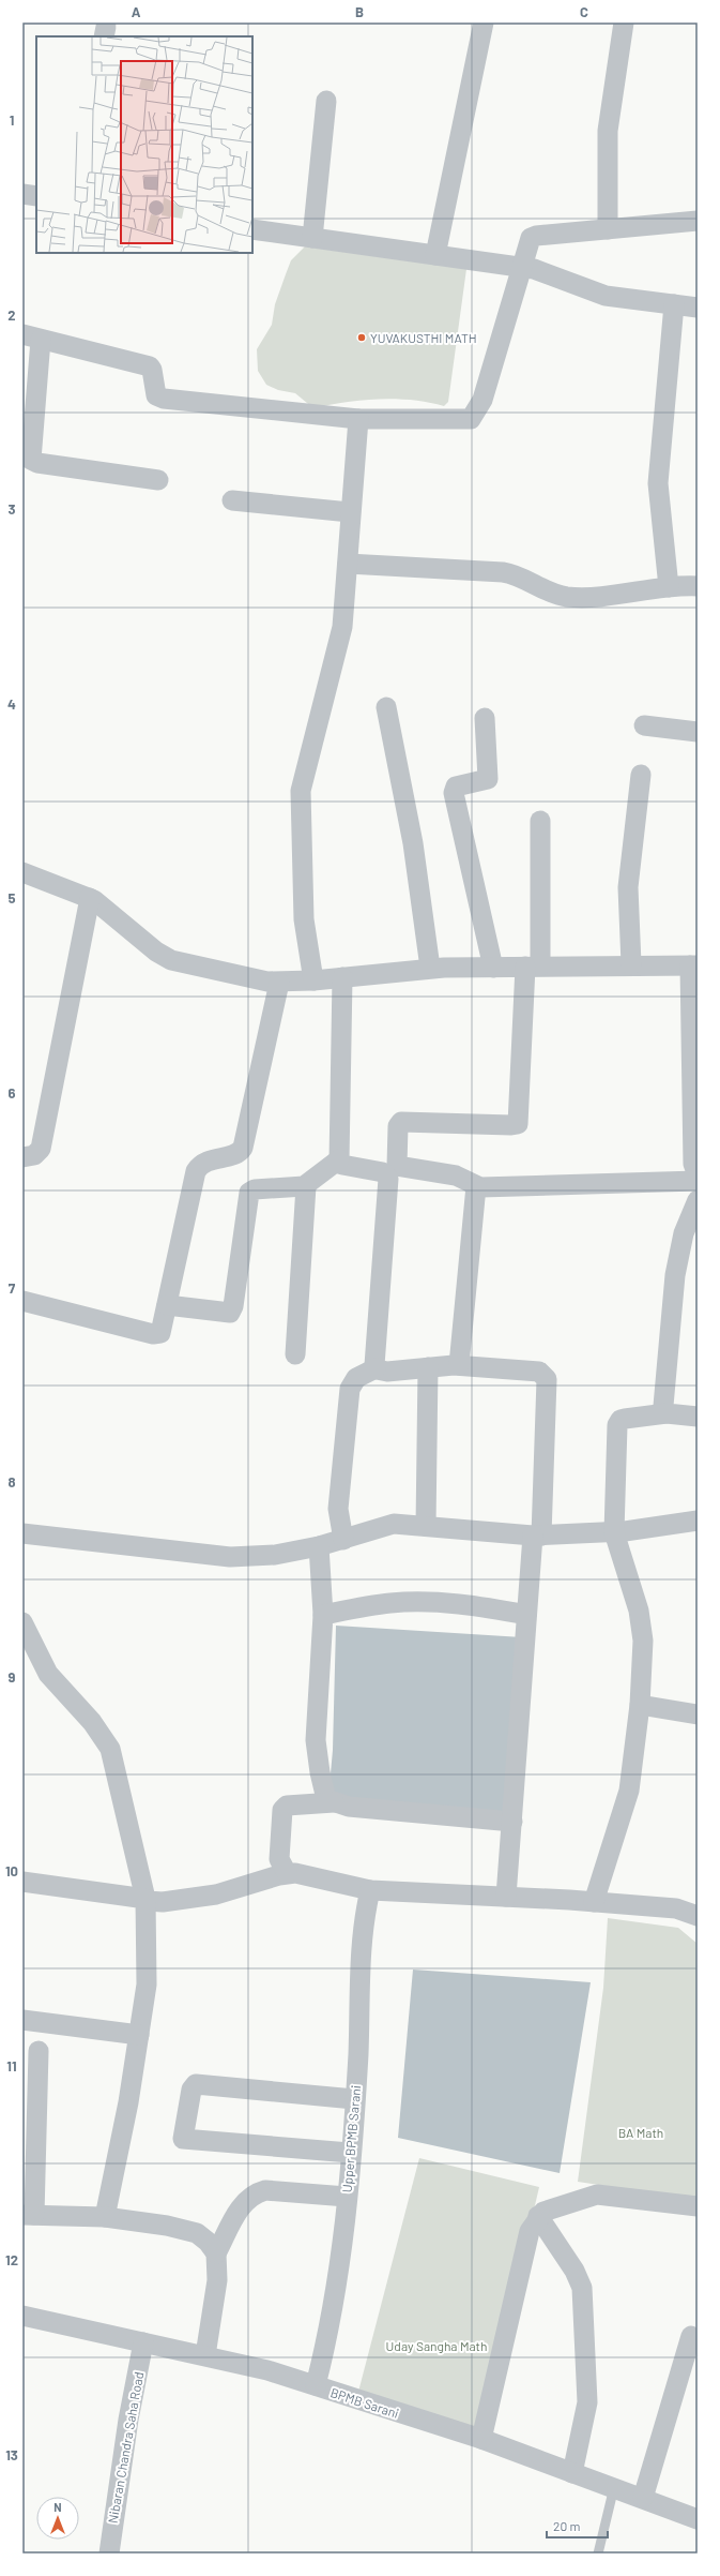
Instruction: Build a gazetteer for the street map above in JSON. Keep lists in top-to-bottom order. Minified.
{"streets":{"street":["Upper BPMB Sarani","BPMB Sarani","Nibaran Chandra Saha Road"]},"crossings":[["Upper BPMB Sarani","BPMB Sarani"],["BPMB Sarani","Nibaran Chandra Saha Road"]],"parks":["BA Math","Uday Sangha Math"],"places":["YUVAKUSTHI MATH"],"scale_bar":"20 m","north":"top","grid":{"columns":["A","B","C"],"rows":["1","2","3","4","5","6","7","8","9","10","11","12","13"]}}
